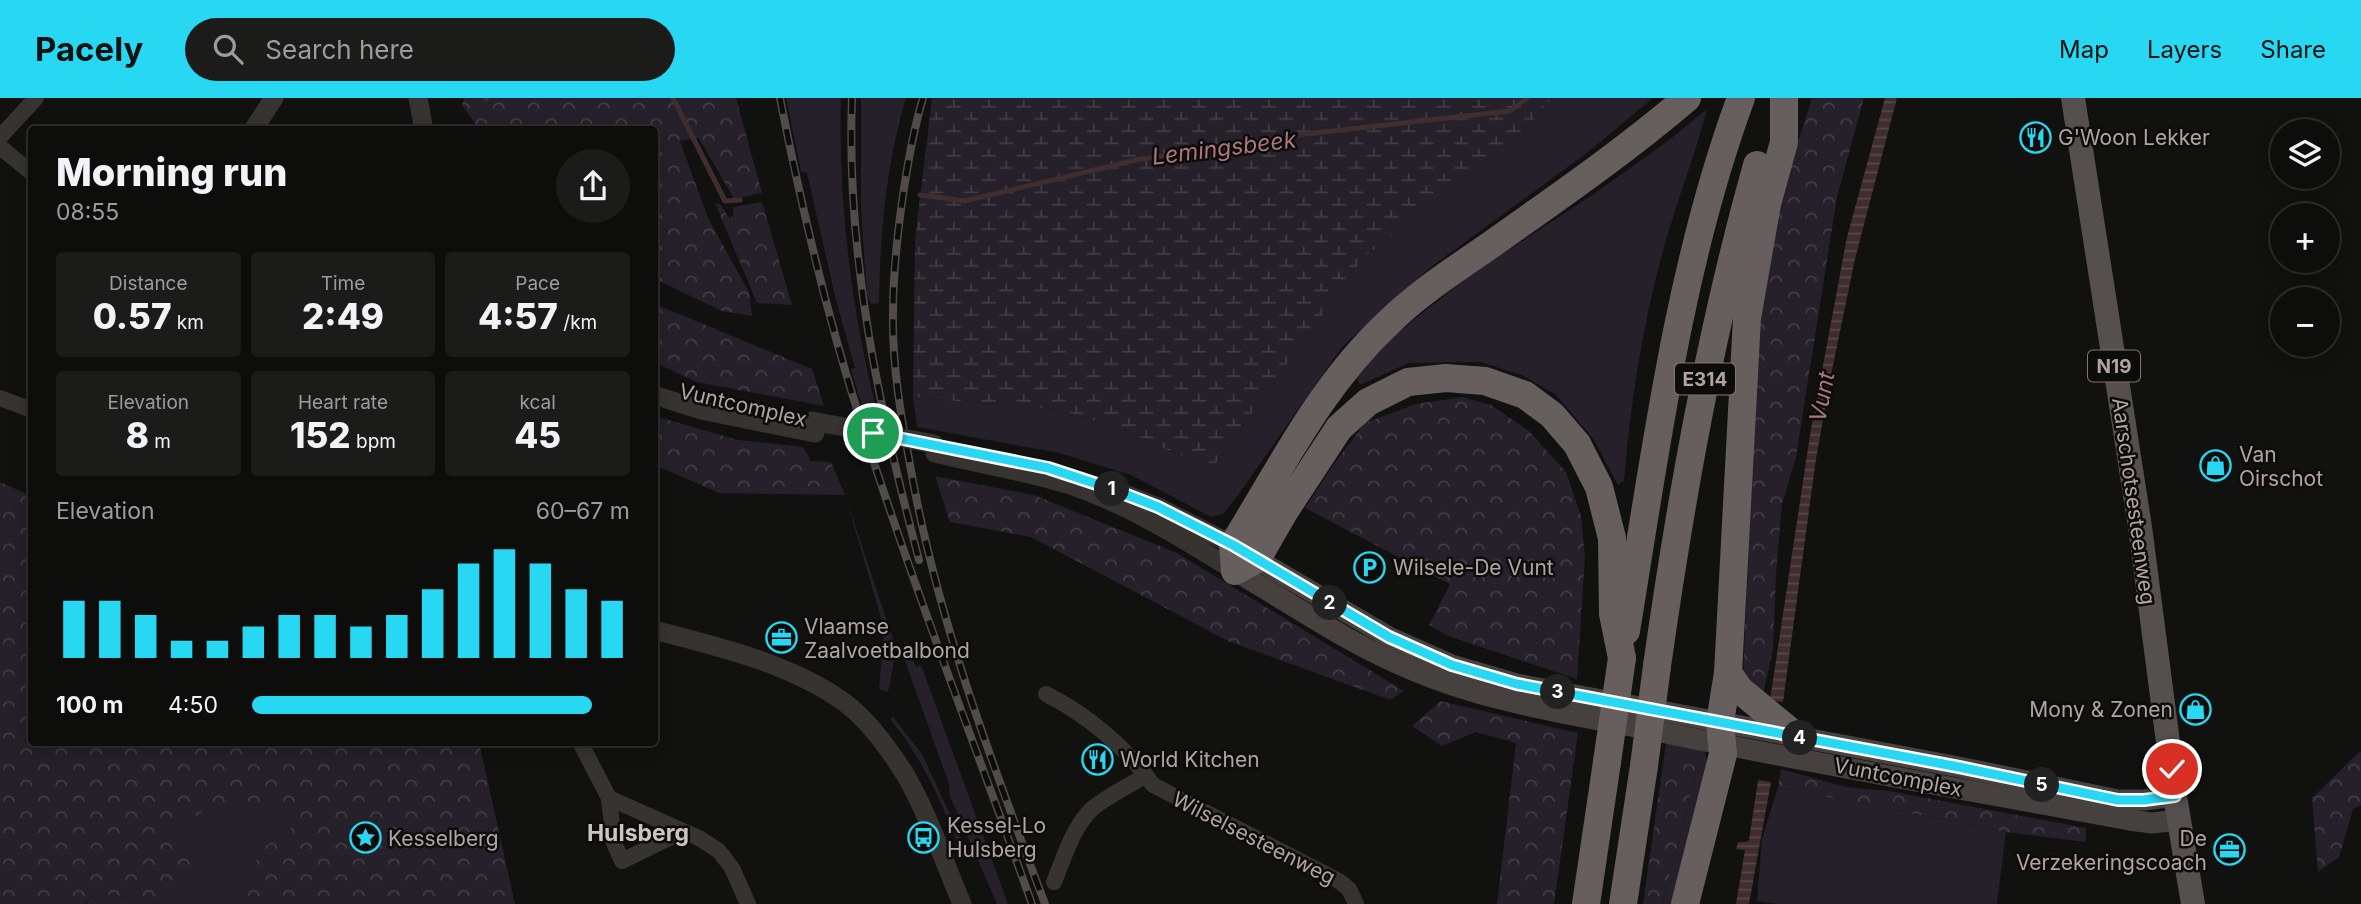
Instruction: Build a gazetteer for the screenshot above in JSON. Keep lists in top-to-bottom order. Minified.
{"streets":{"highway":["E314"],"main road":["N19","Vuntcomplex","Aarschotsesteenweg"],"street":["Wilselsesteenweg"]},"crossings":[["Vuntcomplex","Aarschotsesteenweg"]],"districts":["Hulsberg"],"water":["Lemingsbeek","Vunt"],"places":{"restaurant":["G'Woon Lekker","World Kitchen"],"shop":["Van Oirschot","Mony & Zonen"],"parking":["Wilsele-De Vunt"],"office":["Vlaamse Zaalvoetbalbond","De Verzekeringscoach"],"bus stop":["Kessel-Lo Hulsberg"],"place":["Kesselberg"]},"page":{"header":"Pacely","search":"Search here","nav":["Map","Layers","Share"],"map_buttons":["+","−"],"heading":["Morning run","08:55"],"stats":[["Distance","0.57 km"],["Time","2:49"],["Pace","4:57 /km"],["Elevation","8 m"],["Heart rate","152 bpm"],["kcal","45"]],"pins":["1","2","3","4","5"],"chart":["Elevation","60–67 m"],"list":[{"name":"100 m","note":"4:50"}]}}
